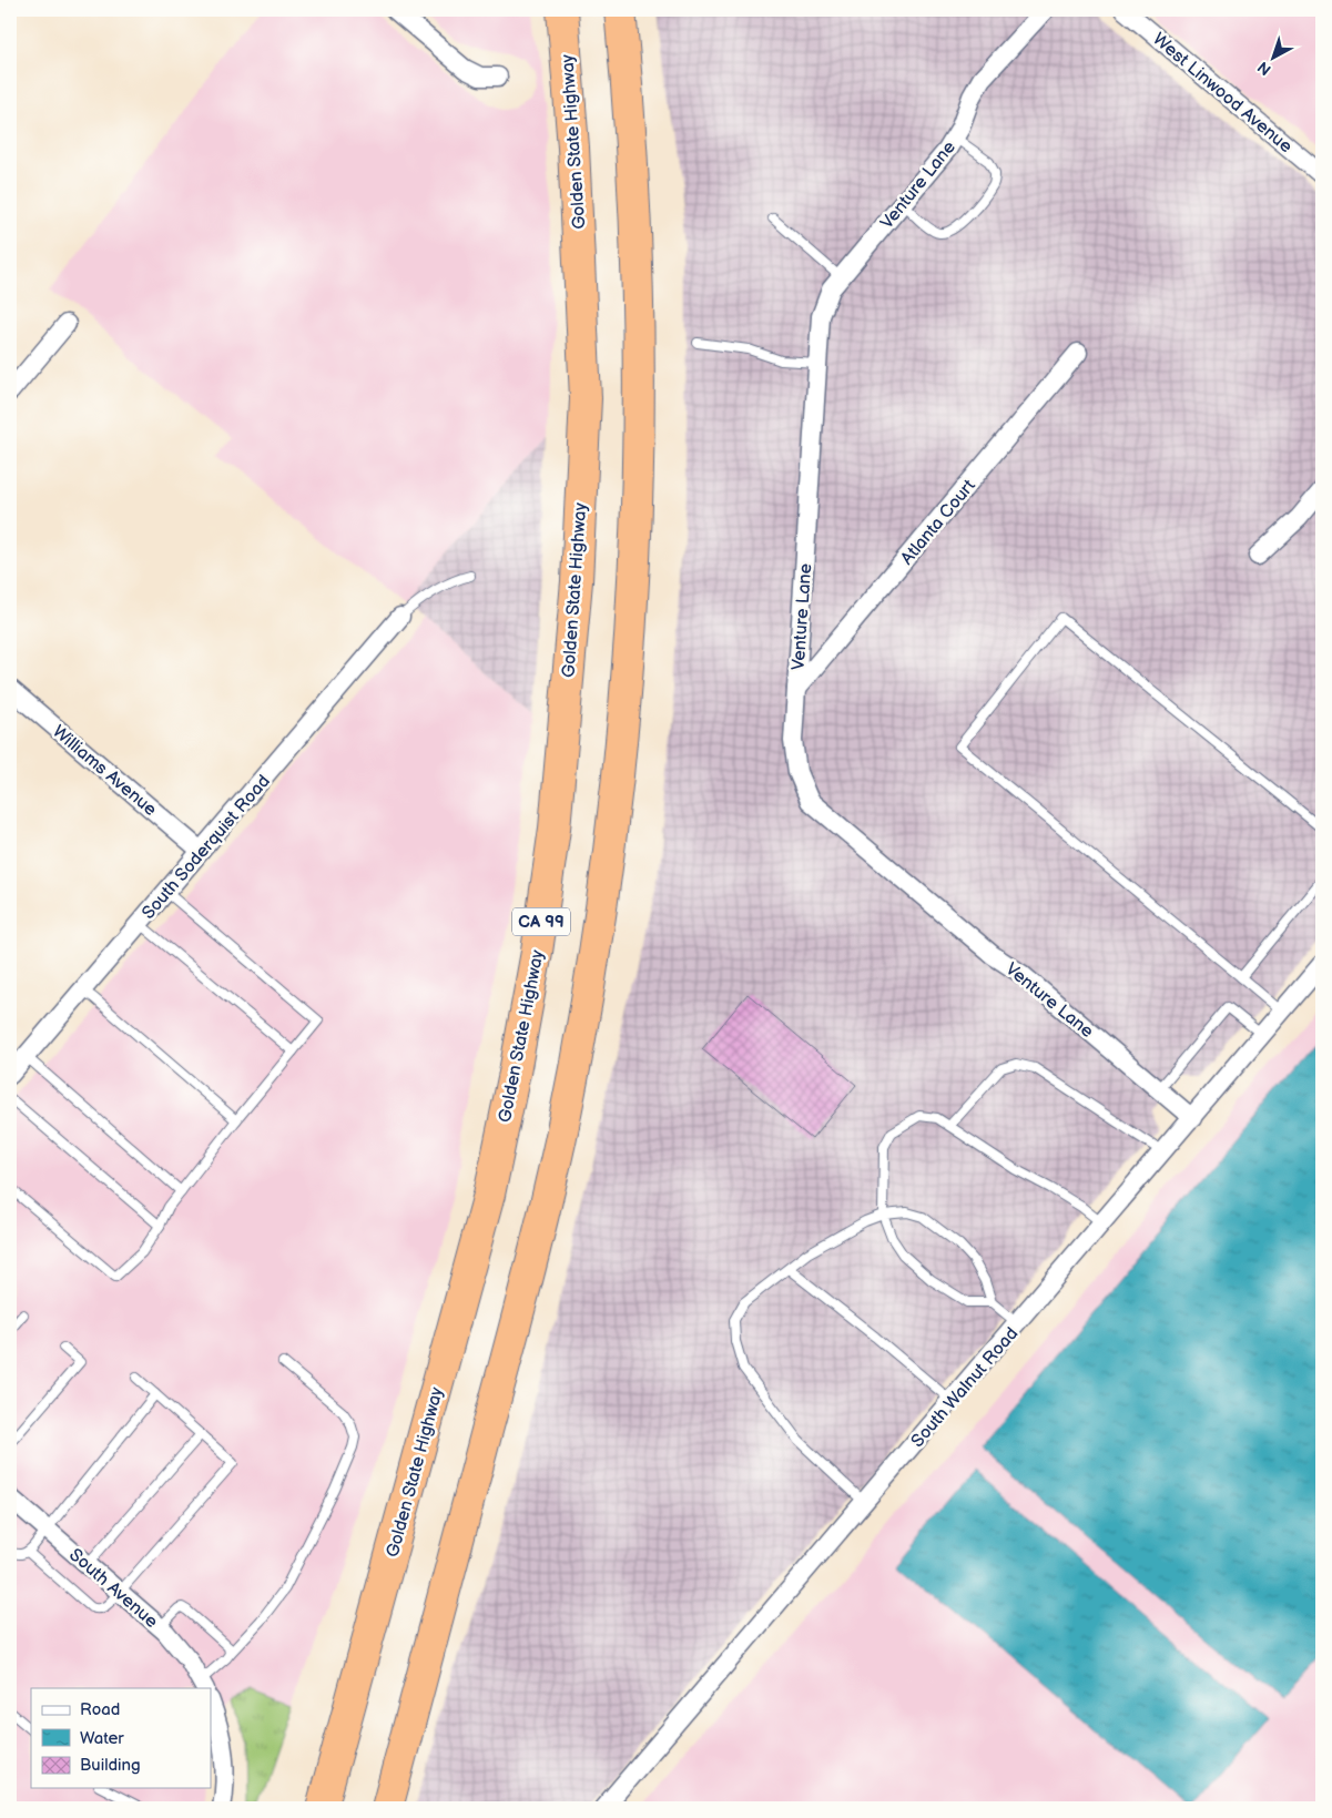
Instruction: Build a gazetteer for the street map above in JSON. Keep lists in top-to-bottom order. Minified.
{"streets":{"highway":["Golden State Highway","CA 99"],"street":["West Linwood Avenue","Venture Lane","Atlanta Court","Williams Avenue","South Soderquist Road","South Walnut Road","South Avenue"]},"crossings":[["Venture Lane","Atlanta Court"],["Venture Lane","South Walnut Road"],["Williams Avenue","South Soderquist Road"]],"legend":["Road","Water","Building"],"north":"bottom left"}
